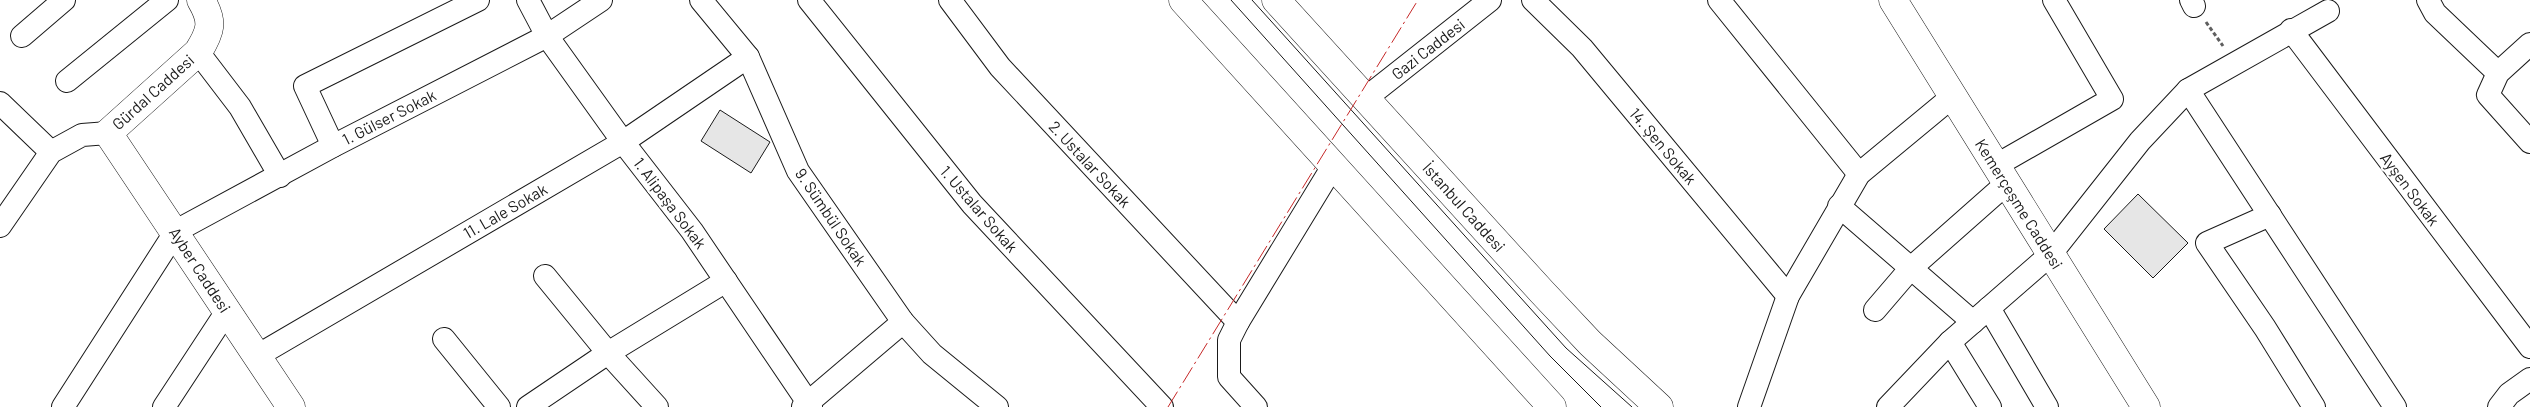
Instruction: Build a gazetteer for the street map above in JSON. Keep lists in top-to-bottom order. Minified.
{"streets":{"main road":["Gürdal Caddesi","Kemerçeşme Caddesi","İstanbul Caddesi","Ayber Caddesi"],"street":["Gazi Caddesi","1. Gülser Sokak","14. Şen Sokak","2. Ustalar Sokak","Ayşen Sokak","1. Alipaşa Sokak","1. Ustalar Sokak","11. Lale Sokak","9. Sümbül Sokak"]},"crossings":[["Gazi Caddesi","İstanbul Caddesi"],["Gürdal Caddesi","1. Gülser Sokak"],["Gürdal Caddesi","Ayber Caddesi"],["1. Gülser Sokak","1. Alipaşa Sokak"],["1. Gülser Sokak","Ayber Caddesi"],["1. Alipaşa Sokak","11. Lale Sokak"],["11. Lale Sokak","9. Sümbül Sokak"],["11. Lale Sokak","Ayber Caddesi"]]}
